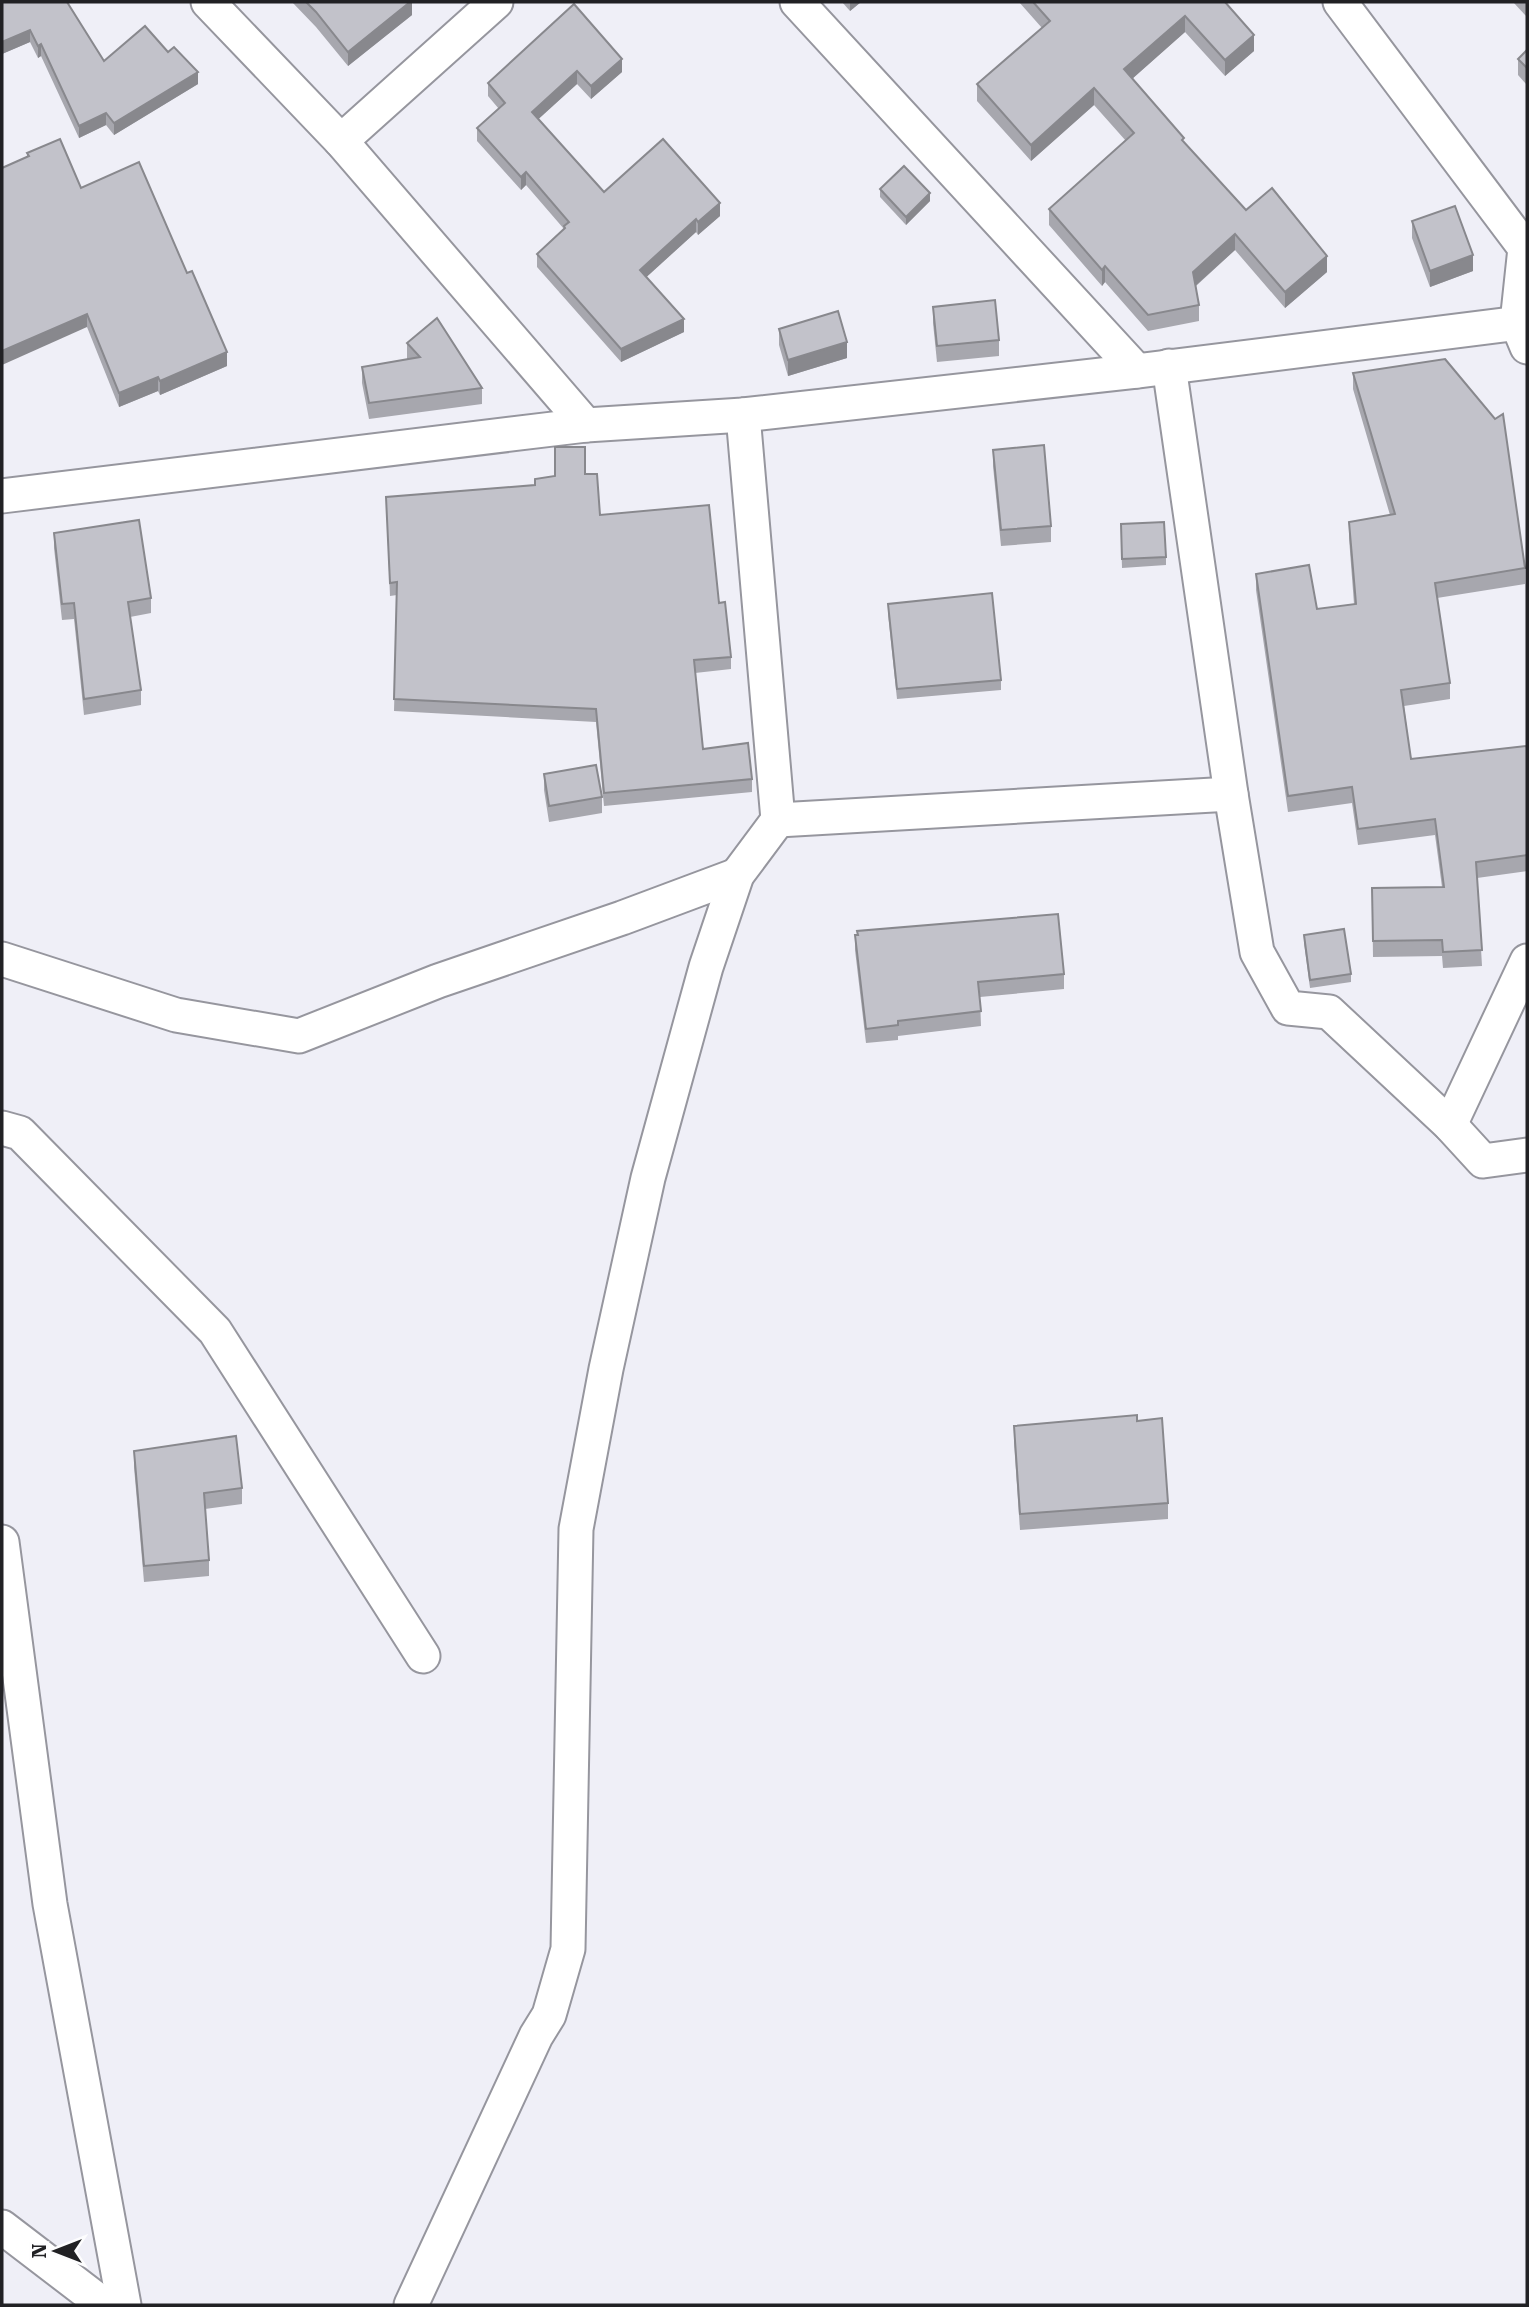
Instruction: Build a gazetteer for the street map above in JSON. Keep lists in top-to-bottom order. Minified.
{"north":"left"}
